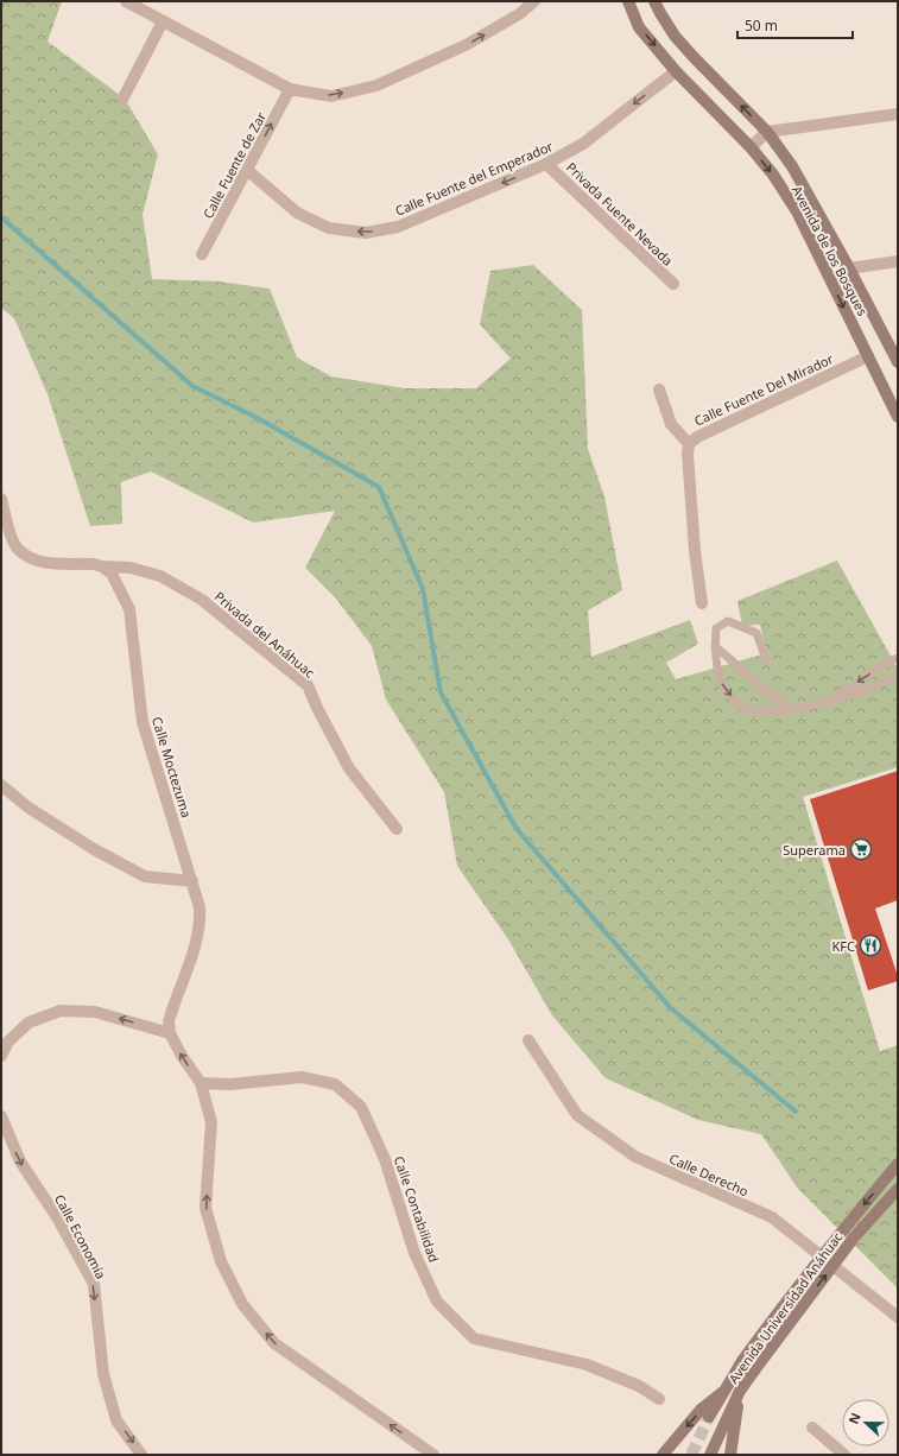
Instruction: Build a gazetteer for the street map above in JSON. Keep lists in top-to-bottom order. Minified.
{"streets":{"main road":["Avenida de los Bosques","Avenida Universidad Anáhuac"],"street":["Calle Fuente de Zar","Calle Fuente del Emperador","Privada Fuente Nevada","Calle Fuente Del Mirador","Privada del Anáhuac","Calle Moctezuma","Calle Derecho","Calle Contabilidad","Calle Economía"]},"crossings":[["Calle Fuente de Zar","Calle Fuente del Emperador"],["Calle Fuente del Emperador","Privada Fuente Nevada"],["Calle Fuente del Emperador","Avenida de los Bosques"],["Avenida de los Bosques","Calle Fuente Del Mirador"],["Privada del Anáhuac","Calle Moctezuma"]],"one_way":["Calle Fuente de Zar","Calle Fuente del Emperador","Calle Economía"],"places":{"supermarket":["Superama"],"restaurant":["KFC"]},"scale_bar":"50 m","north":"left"}
